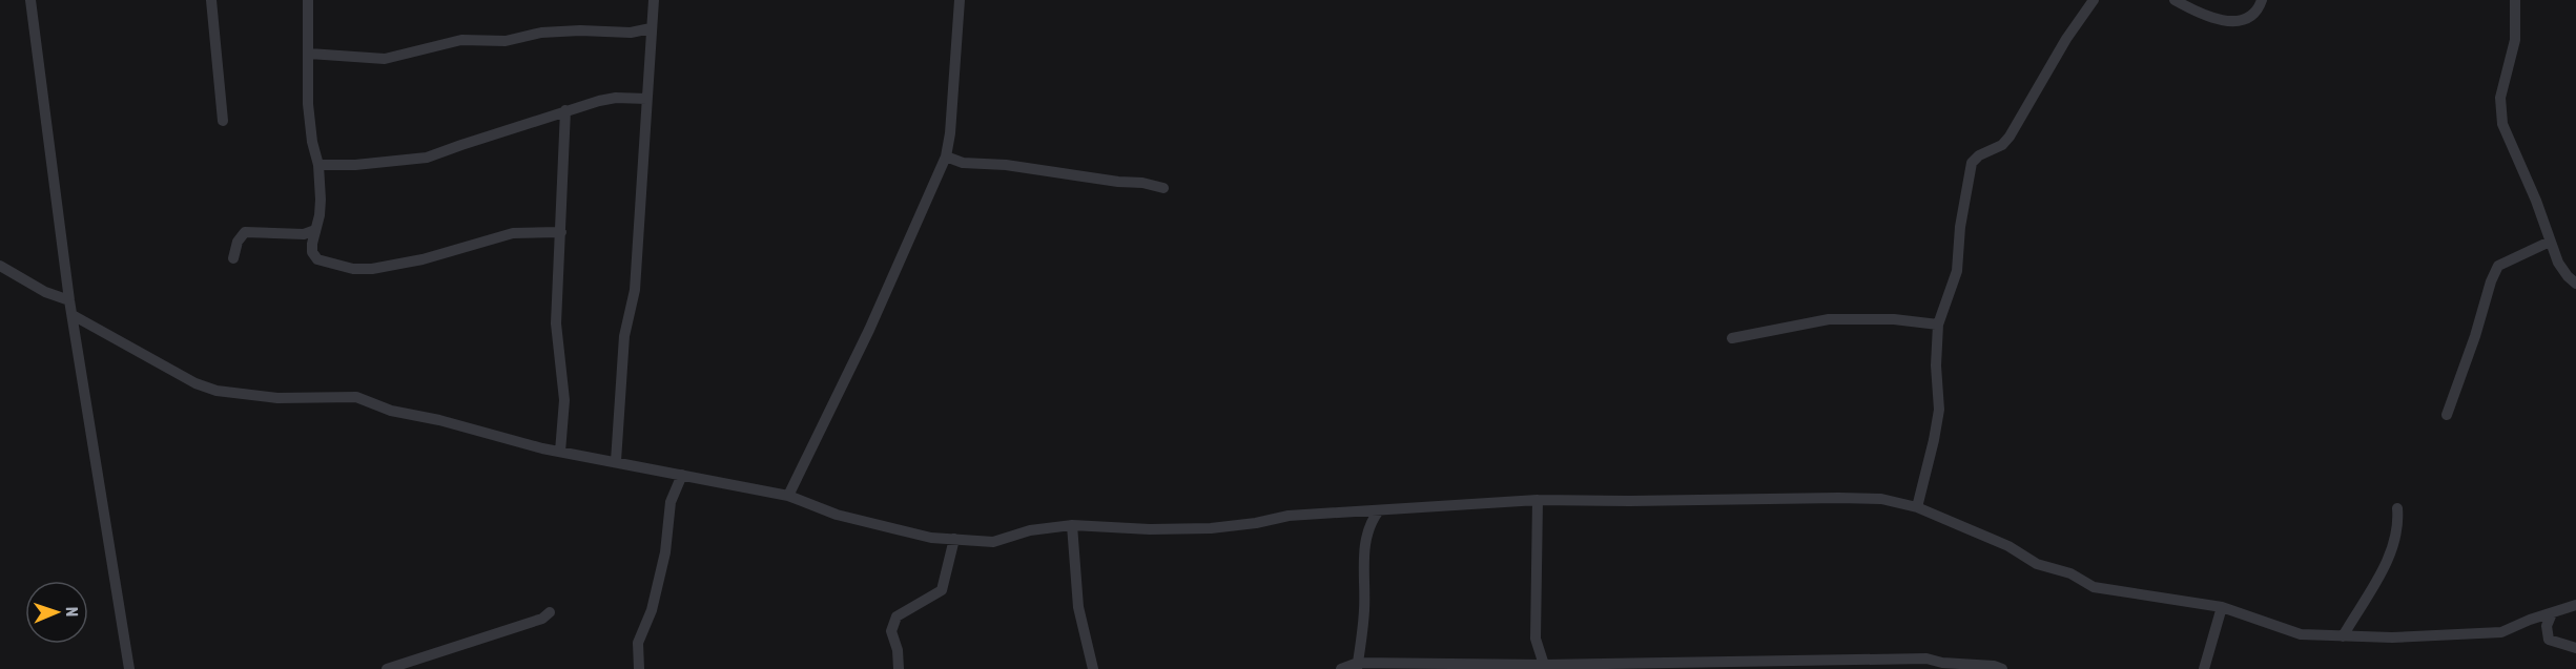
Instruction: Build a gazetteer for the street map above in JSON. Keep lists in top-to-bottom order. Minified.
{"north":"right"}
